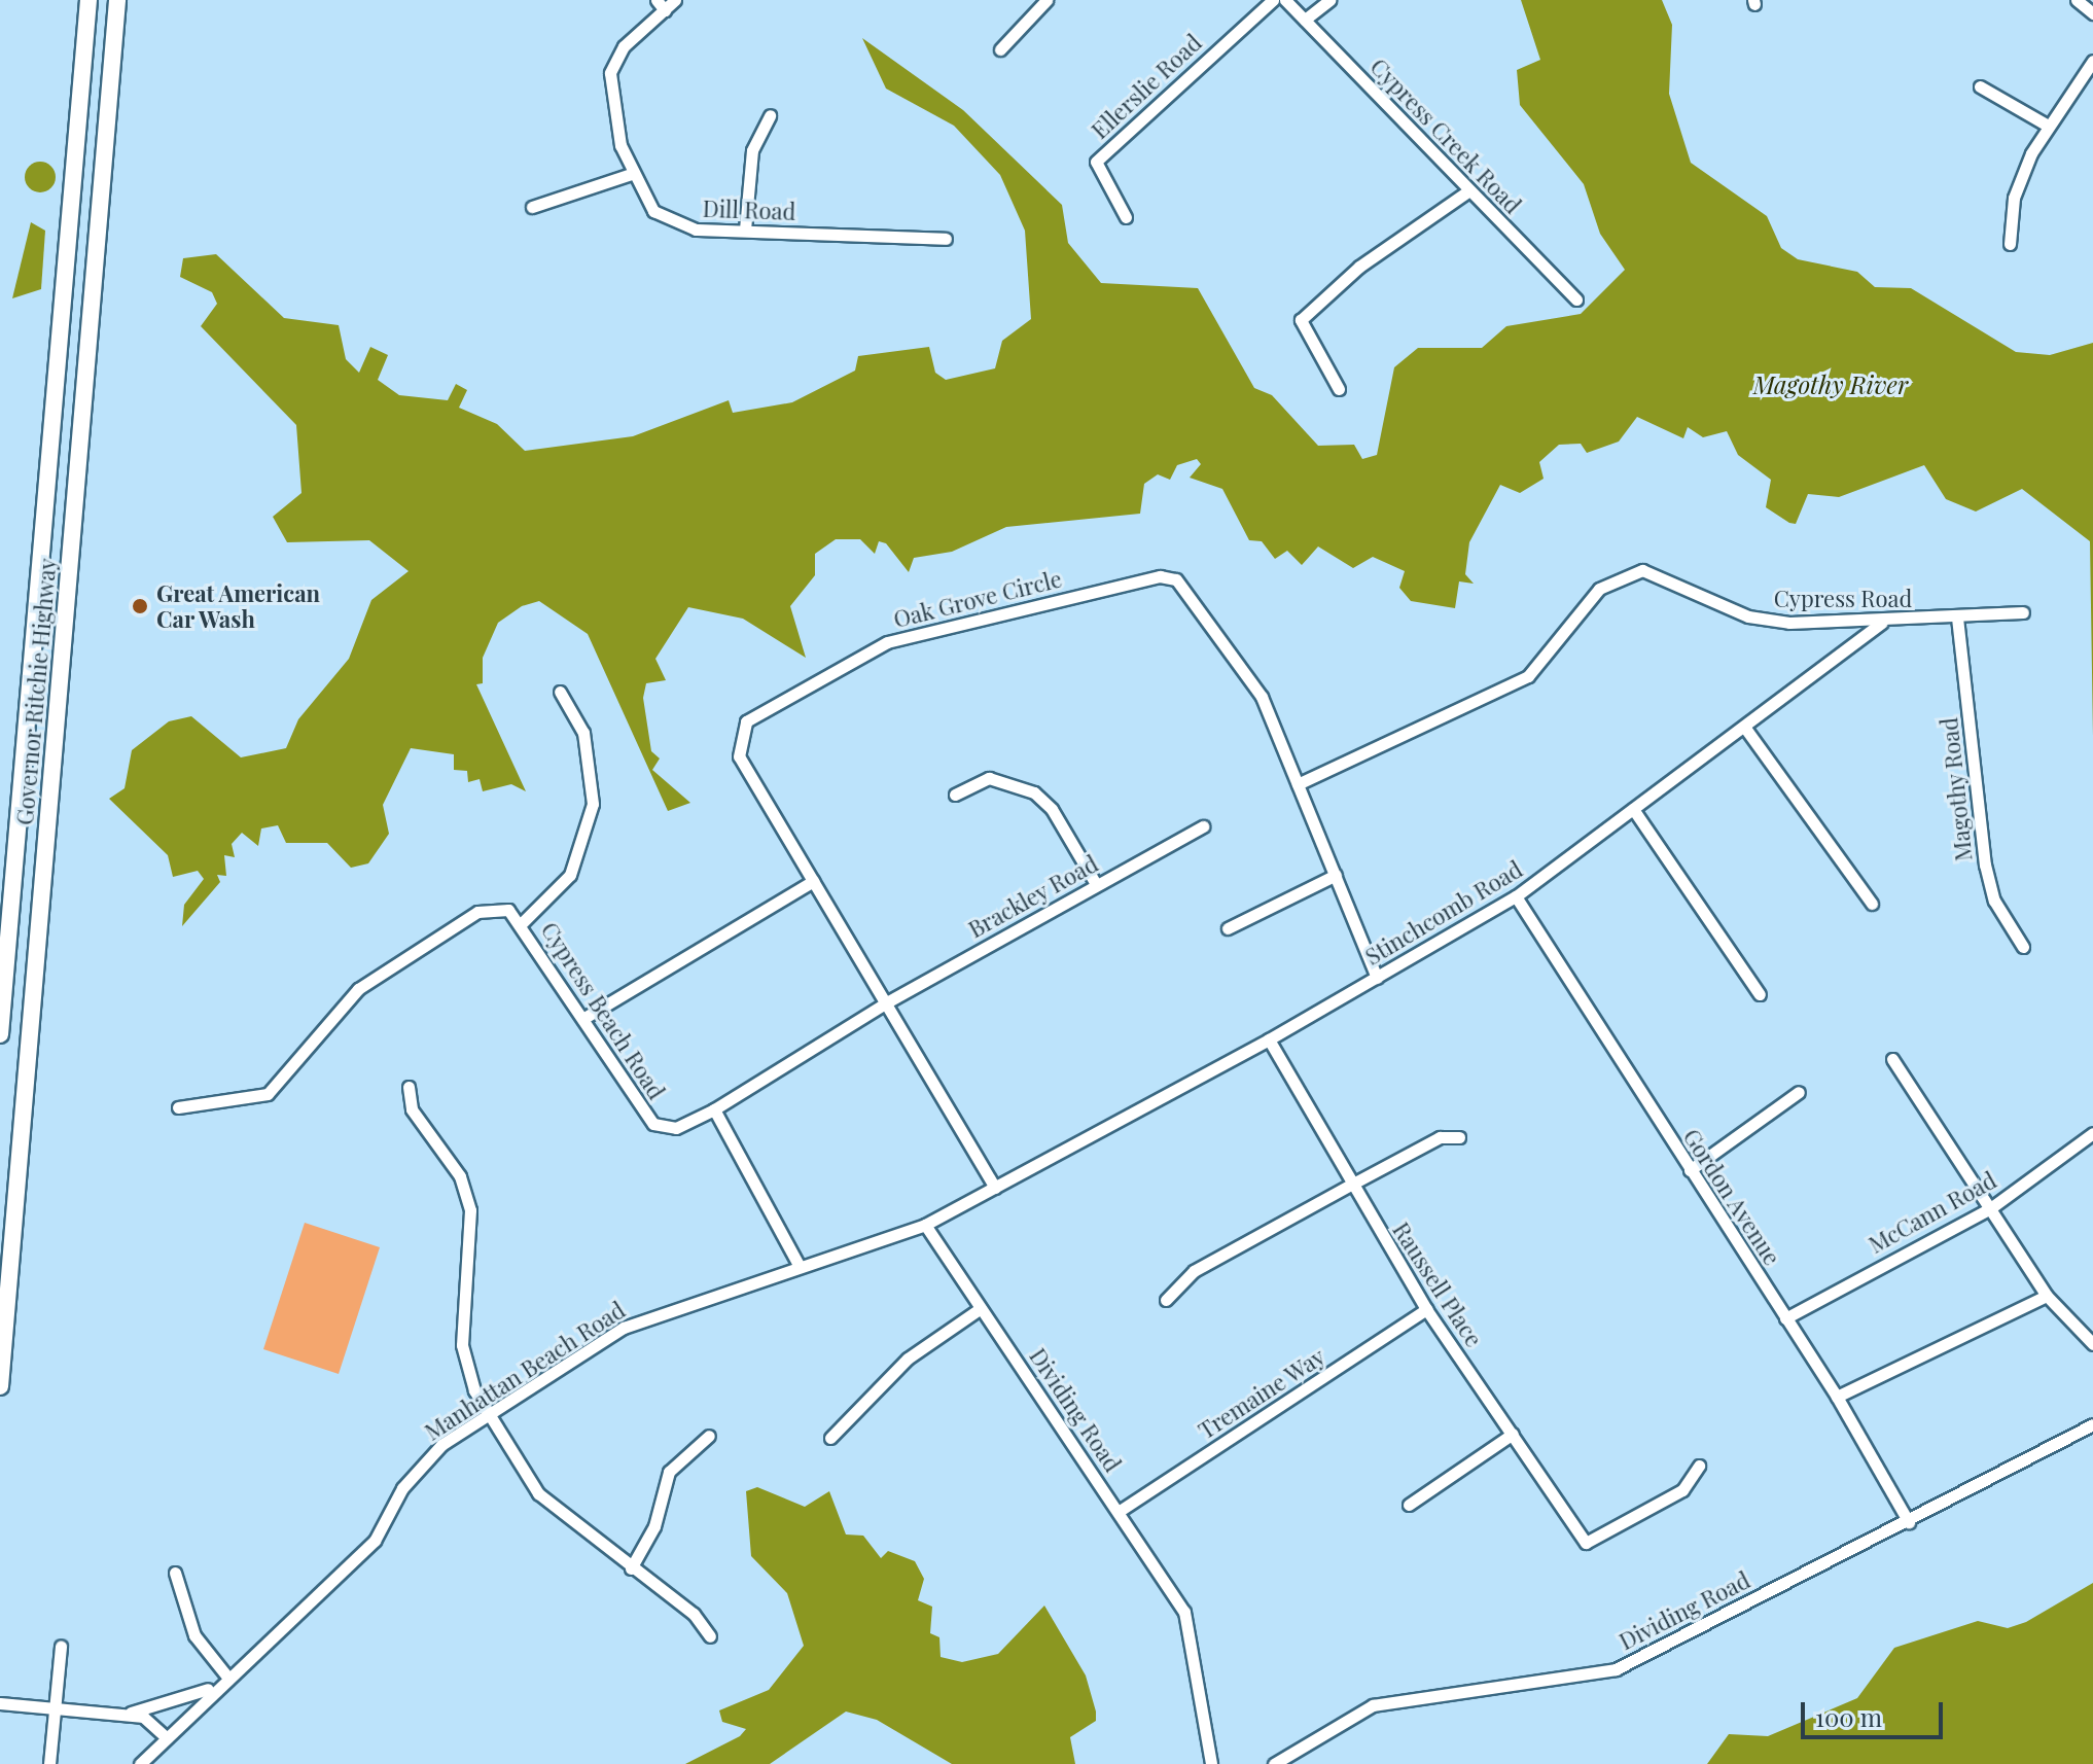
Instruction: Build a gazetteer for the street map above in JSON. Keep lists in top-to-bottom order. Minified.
{"streets":{"highway":["Governor Ritchie Highway"],"street":["Ellerslie Road","Cypress Creek Road","Dill Road","Oak Grove Circle","Cypress Road","Magothy Road","Brackley Road","Stinchcomb Road","Cypress Beach Road","Gordon Avenue","McCann Road","Raussell Place","Manhattan Beach Road","Tremaine Way","Dividing Road"]},"crossings":[["Oak Grove Circle","Cypress Road"],["Oak Grove Circle","Brackley Road"],["Oak Grove Circle","Stinchcomb Road"],["Oak Grove Circle","Manhattan Beach Road"],["Cypress Road","Magothy Road"],["Cypress Road","Stinchcomb Road"],["Brackley Road","Cypress Beach Road"],["Stinchcomb Road","Gordon Avenue"],["Stinchcomb Road","Raussell Place"],["Stinchcomb Road","Manhattan Beach Road"],["Gordon Avenue","McCann Road"],["Gordon Avenue","Dividing Road"],["Raussell Place","Tremaine Way"],["Manhattan Beach Road","Dividing Road"],["Tremaine Way","Dividing Road"]],"water":["Magothy River"],"places":["Great American Car Wash"],"scale_bar":"100 m"}
